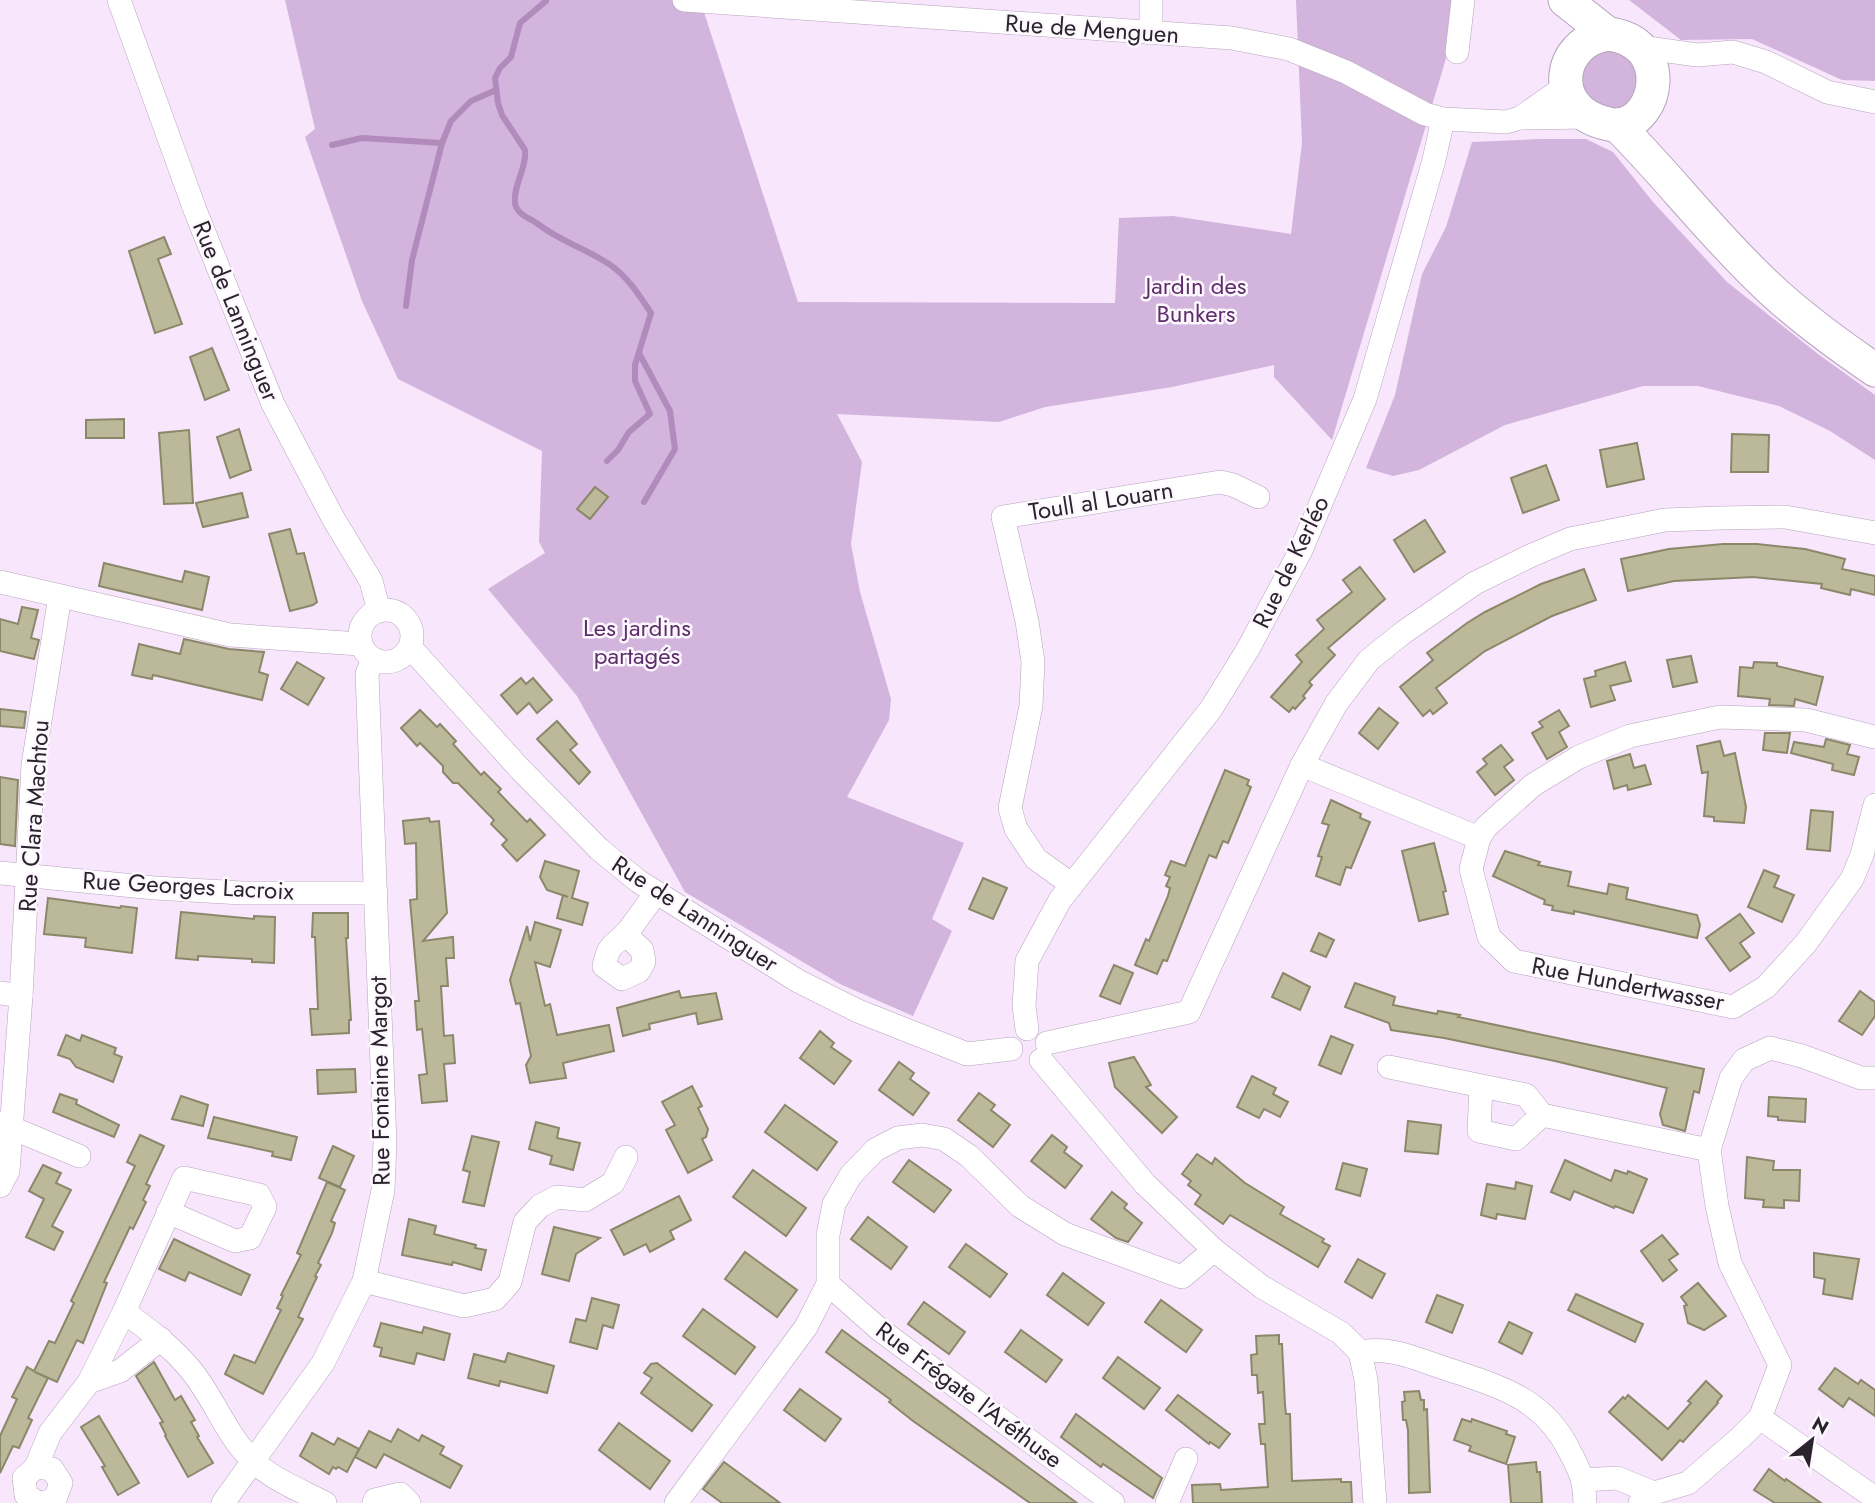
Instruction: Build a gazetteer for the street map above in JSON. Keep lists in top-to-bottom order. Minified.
{"streets":{"street":["Rue de Menguen","Rue de Lanninguer","Toull al Louarn","Rue de Kerléo","Rue Clara Machtou","Rue Georges Lacroix","Rue Hundertwasser","Rue Fontaine Margot","Rue Frégate l'Aréthuse"]},"crossings":[["Rue de Menguen","Rue de Kerléo"],["Rue de Lanninguer","Rue de Kerléo"],["Rue de Lanninguer","Rue Fontaine Margot"],["Toull al Louarn","Rue de Kerléo"],["Rue Clara Machtou","Rue Georges Lacroix"],["Rue Georges Lacroix","Rue Fontaine Margot"]],"parks":["Jardin des Bunkers","Les jardins partagés"],"north":"top right"}
